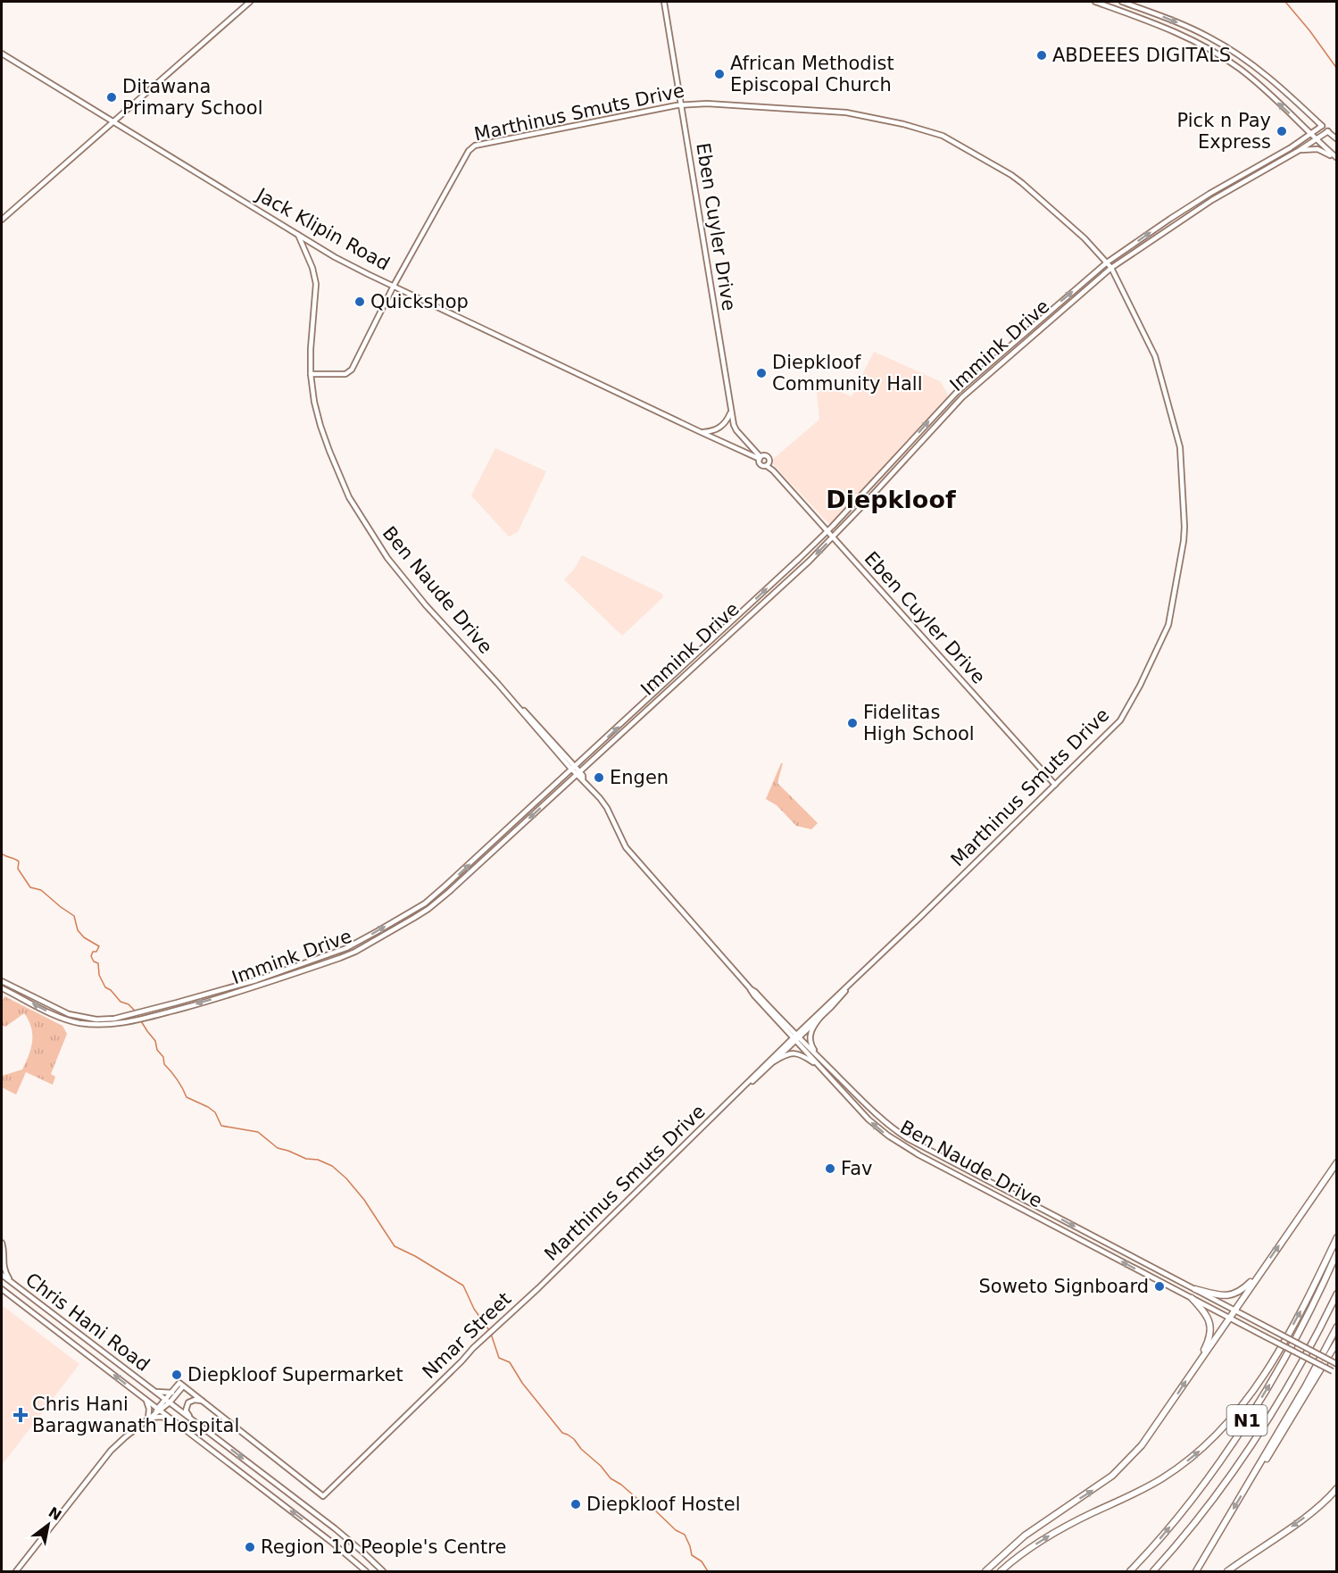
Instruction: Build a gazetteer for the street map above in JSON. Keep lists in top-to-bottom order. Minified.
{"streets":{"highway":["N1"],"main road":["Marthinus Smuts Drive","Eben Cuyler Drive","Jack Klipin Road","Immink Drive","Ben Naude Drive","Chris Hani Road","Nmar Street"]},"crossings":[["Marthinus Smuts Drive","Eben Cuyler Drive"],["Marthinus Smuts Drive","Jack Klipin Road"],["Marthinus Smuts Drive","Immink Drive"],["Marthinus Smuts Drive","Ben Naude Drive"],["Marthinus Smuts Drive","Nmar Street"],["Eben Cuyler Drive","Immink Drive"],["Jack Klipin Road","Ben Naude Drive"],["Immink Drive","Ben Naude Drive"]],"districts":["Diepkloof"],"places":{"other":["ABDEEES DIGITALS","African Methodist Episcopal Church","Ditawana Primary School","Pick n Pay Express","Quickshop","Diepkloof Community Hall","Fidelitas High School","Engen","Fav","Soweto Signboard","Diepkloof Supermarket","Diepkloof Hostel","Region 10 People's Centre"],"health":["Chris Hani Baragwanath Hospital"]},"north":"top right"}
